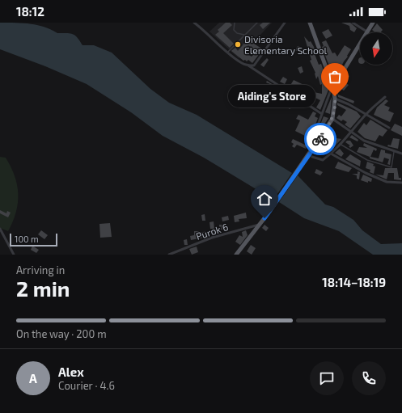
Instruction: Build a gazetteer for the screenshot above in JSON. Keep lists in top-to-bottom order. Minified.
{"streets":{"street":["Purok 6"]},"places":["Divisoria Elementary School","Aiding's Store"],"scale_bar":"100 m","north":"bottom","page":{"status":"18:12","bubble":"Aiding's Store","scale":"100 m","heading":["2 min","Arriving in","18:14–18:19"],"panel":["Alex","Courier · 4.6"],"bar":"On the way · 200 m","round":"A"}}
